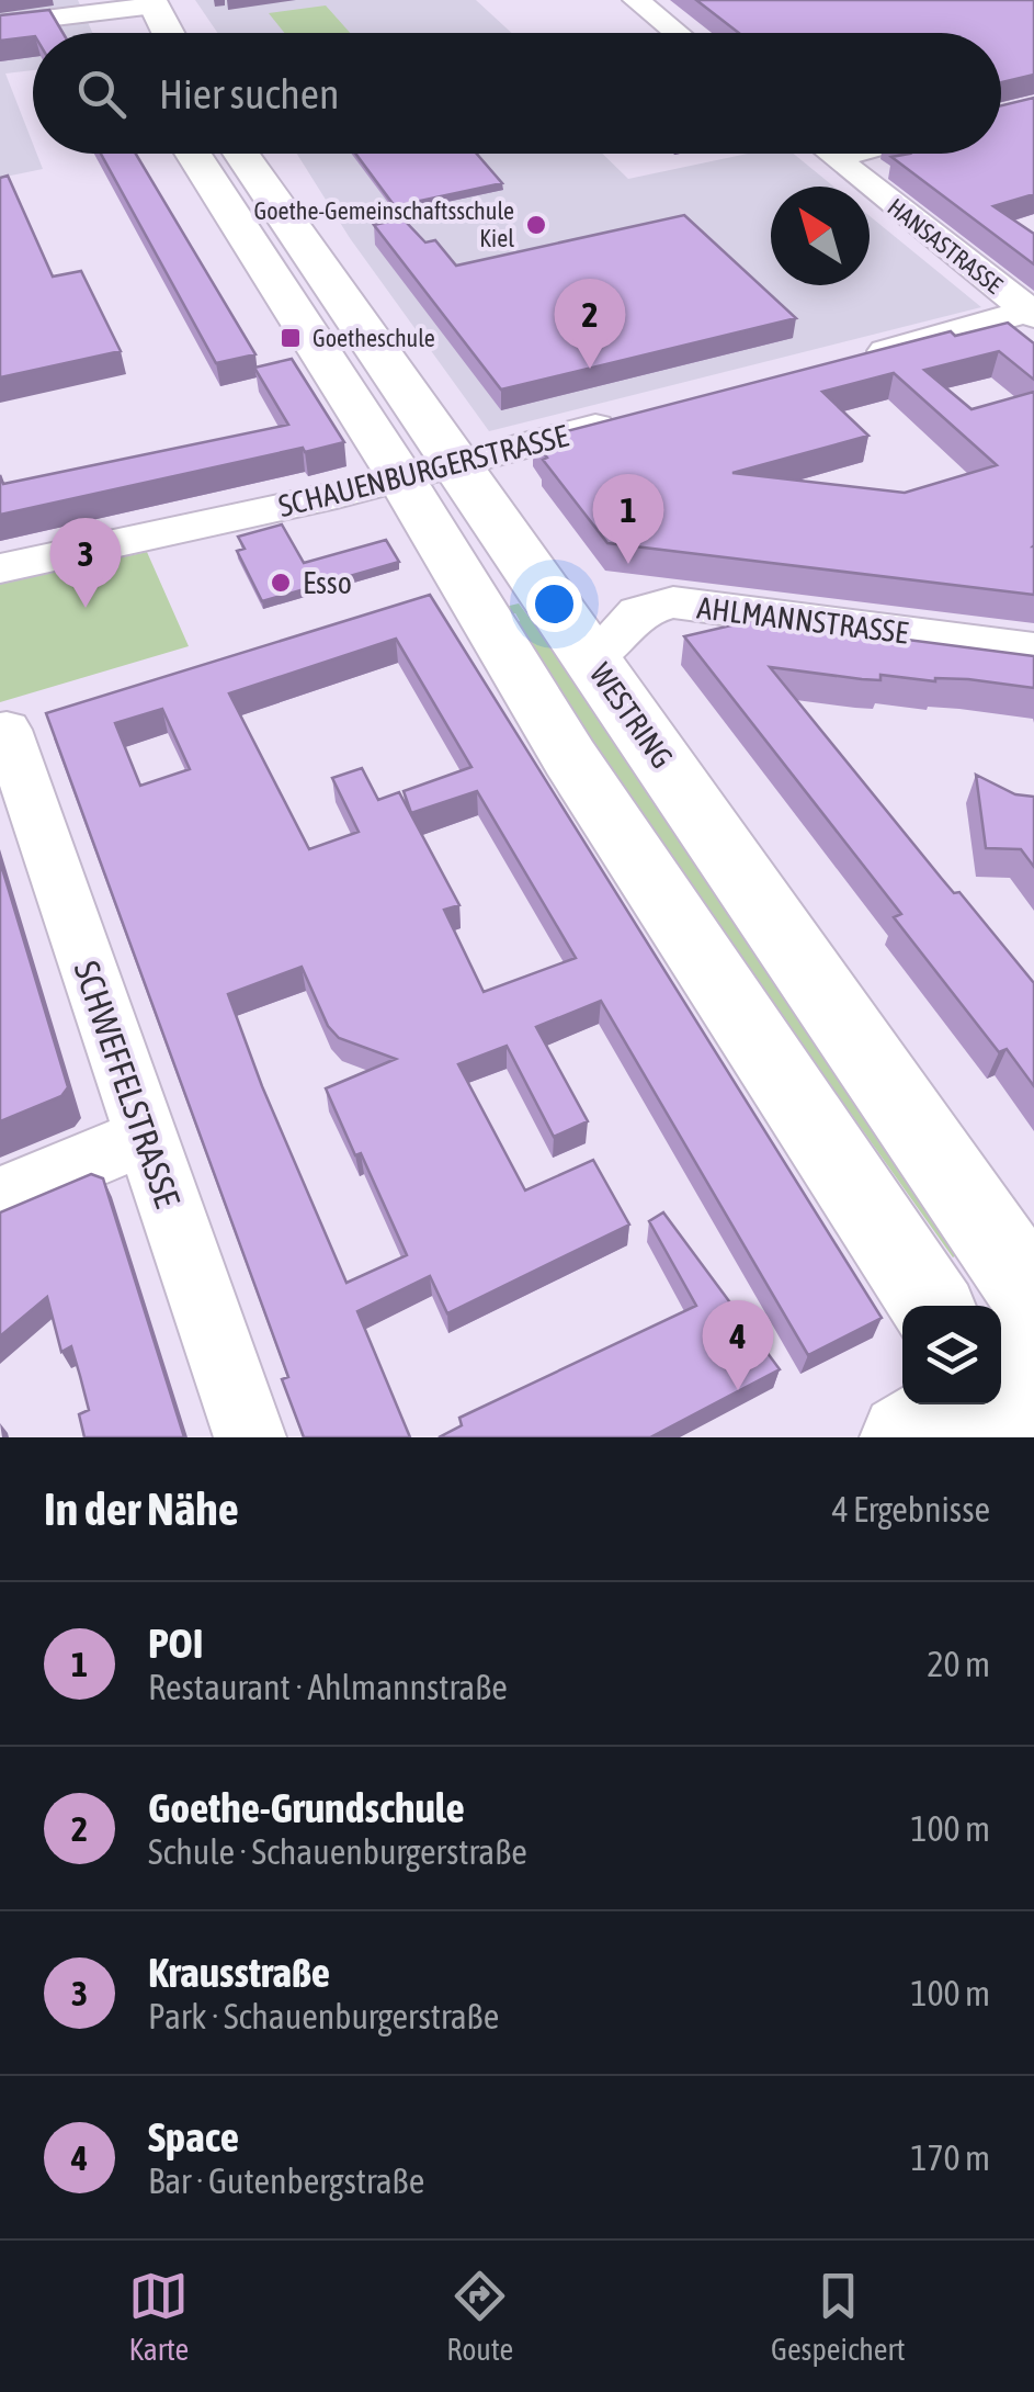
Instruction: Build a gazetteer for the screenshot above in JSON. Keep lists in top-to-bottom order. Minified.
{"streets":{"main road":["WESTRING"],"street":["HANSASTRASSE","SCHAUENBURGERSTRASSE","AHLMANNSTRASSE","SCHWEFFELSTRASSE"]},"crossings":[["SCHAUENBURGERSTRASSE","WESTRING"],["AHLMANNSTRASSE","WESTRING"]],"places":{"other":["Goethe-Gemeinschaftsschule Kiel","Esso"],"transit":["Goetheschule"]},"north":"top left","page":{"search":"Hier suchen","pins":["2","1","3","4"],"heading":["In der Nähe","4 Ergebnisse"],"list":[{"mark":"1","name":"POI","note":"Restaurant · Ahlmannstraße","value":"20 m"},{"mark":"2","name":"Goethe-Grundschule","note":"Schule · Schauenburgerstraße","value":"100 m"},{"mark":"3","name":"Krausstraße","note":"Park · Schauenburgerstraße","value":"100 m"},{"mark":"4","name":"Space","note":"Bar · Gutenbergstraße","value":"170 m"}],"nav":["Karte","Route","Gespeichert"]}}
